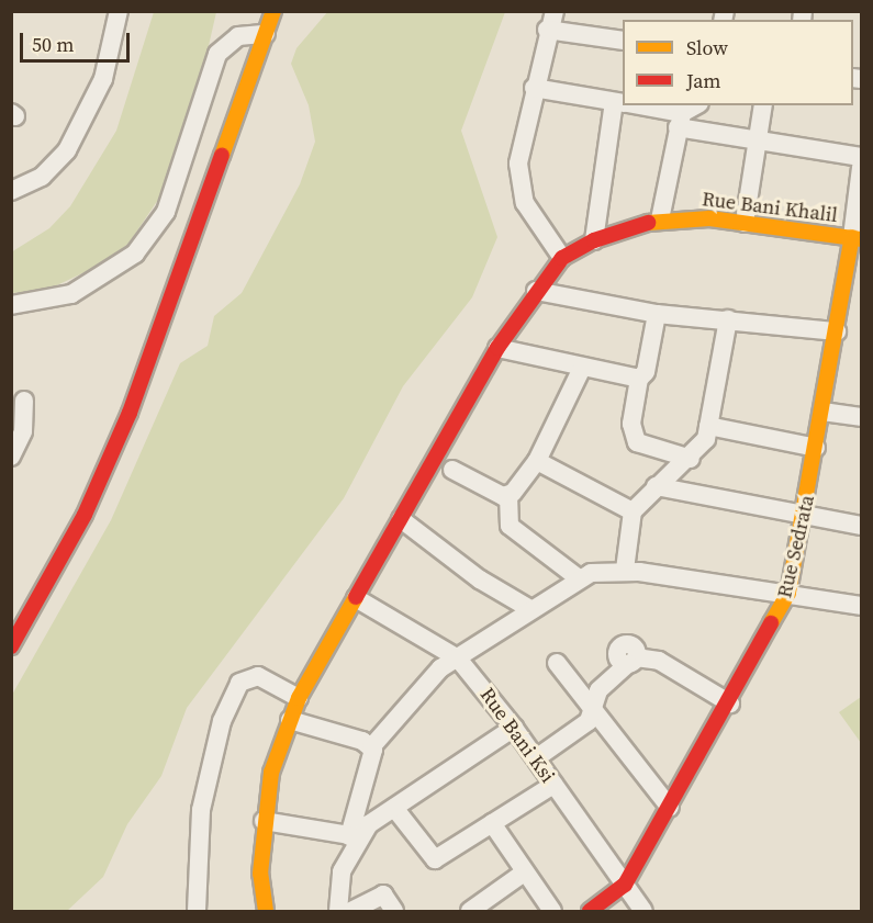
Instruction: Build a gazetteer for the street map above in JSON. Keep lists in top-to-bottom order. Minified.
{"streets":{"street":["Rue Bani Khalil","Rue Sedrata","Rue Bani Ksi"]},"crossings":[["Rue Bani Khalil","Rue Sedrata"],["Rue Sedrata","Rue Bani Ksi"]],"legend":["Slow","Jam"],"scale_bar":"50 m"}
